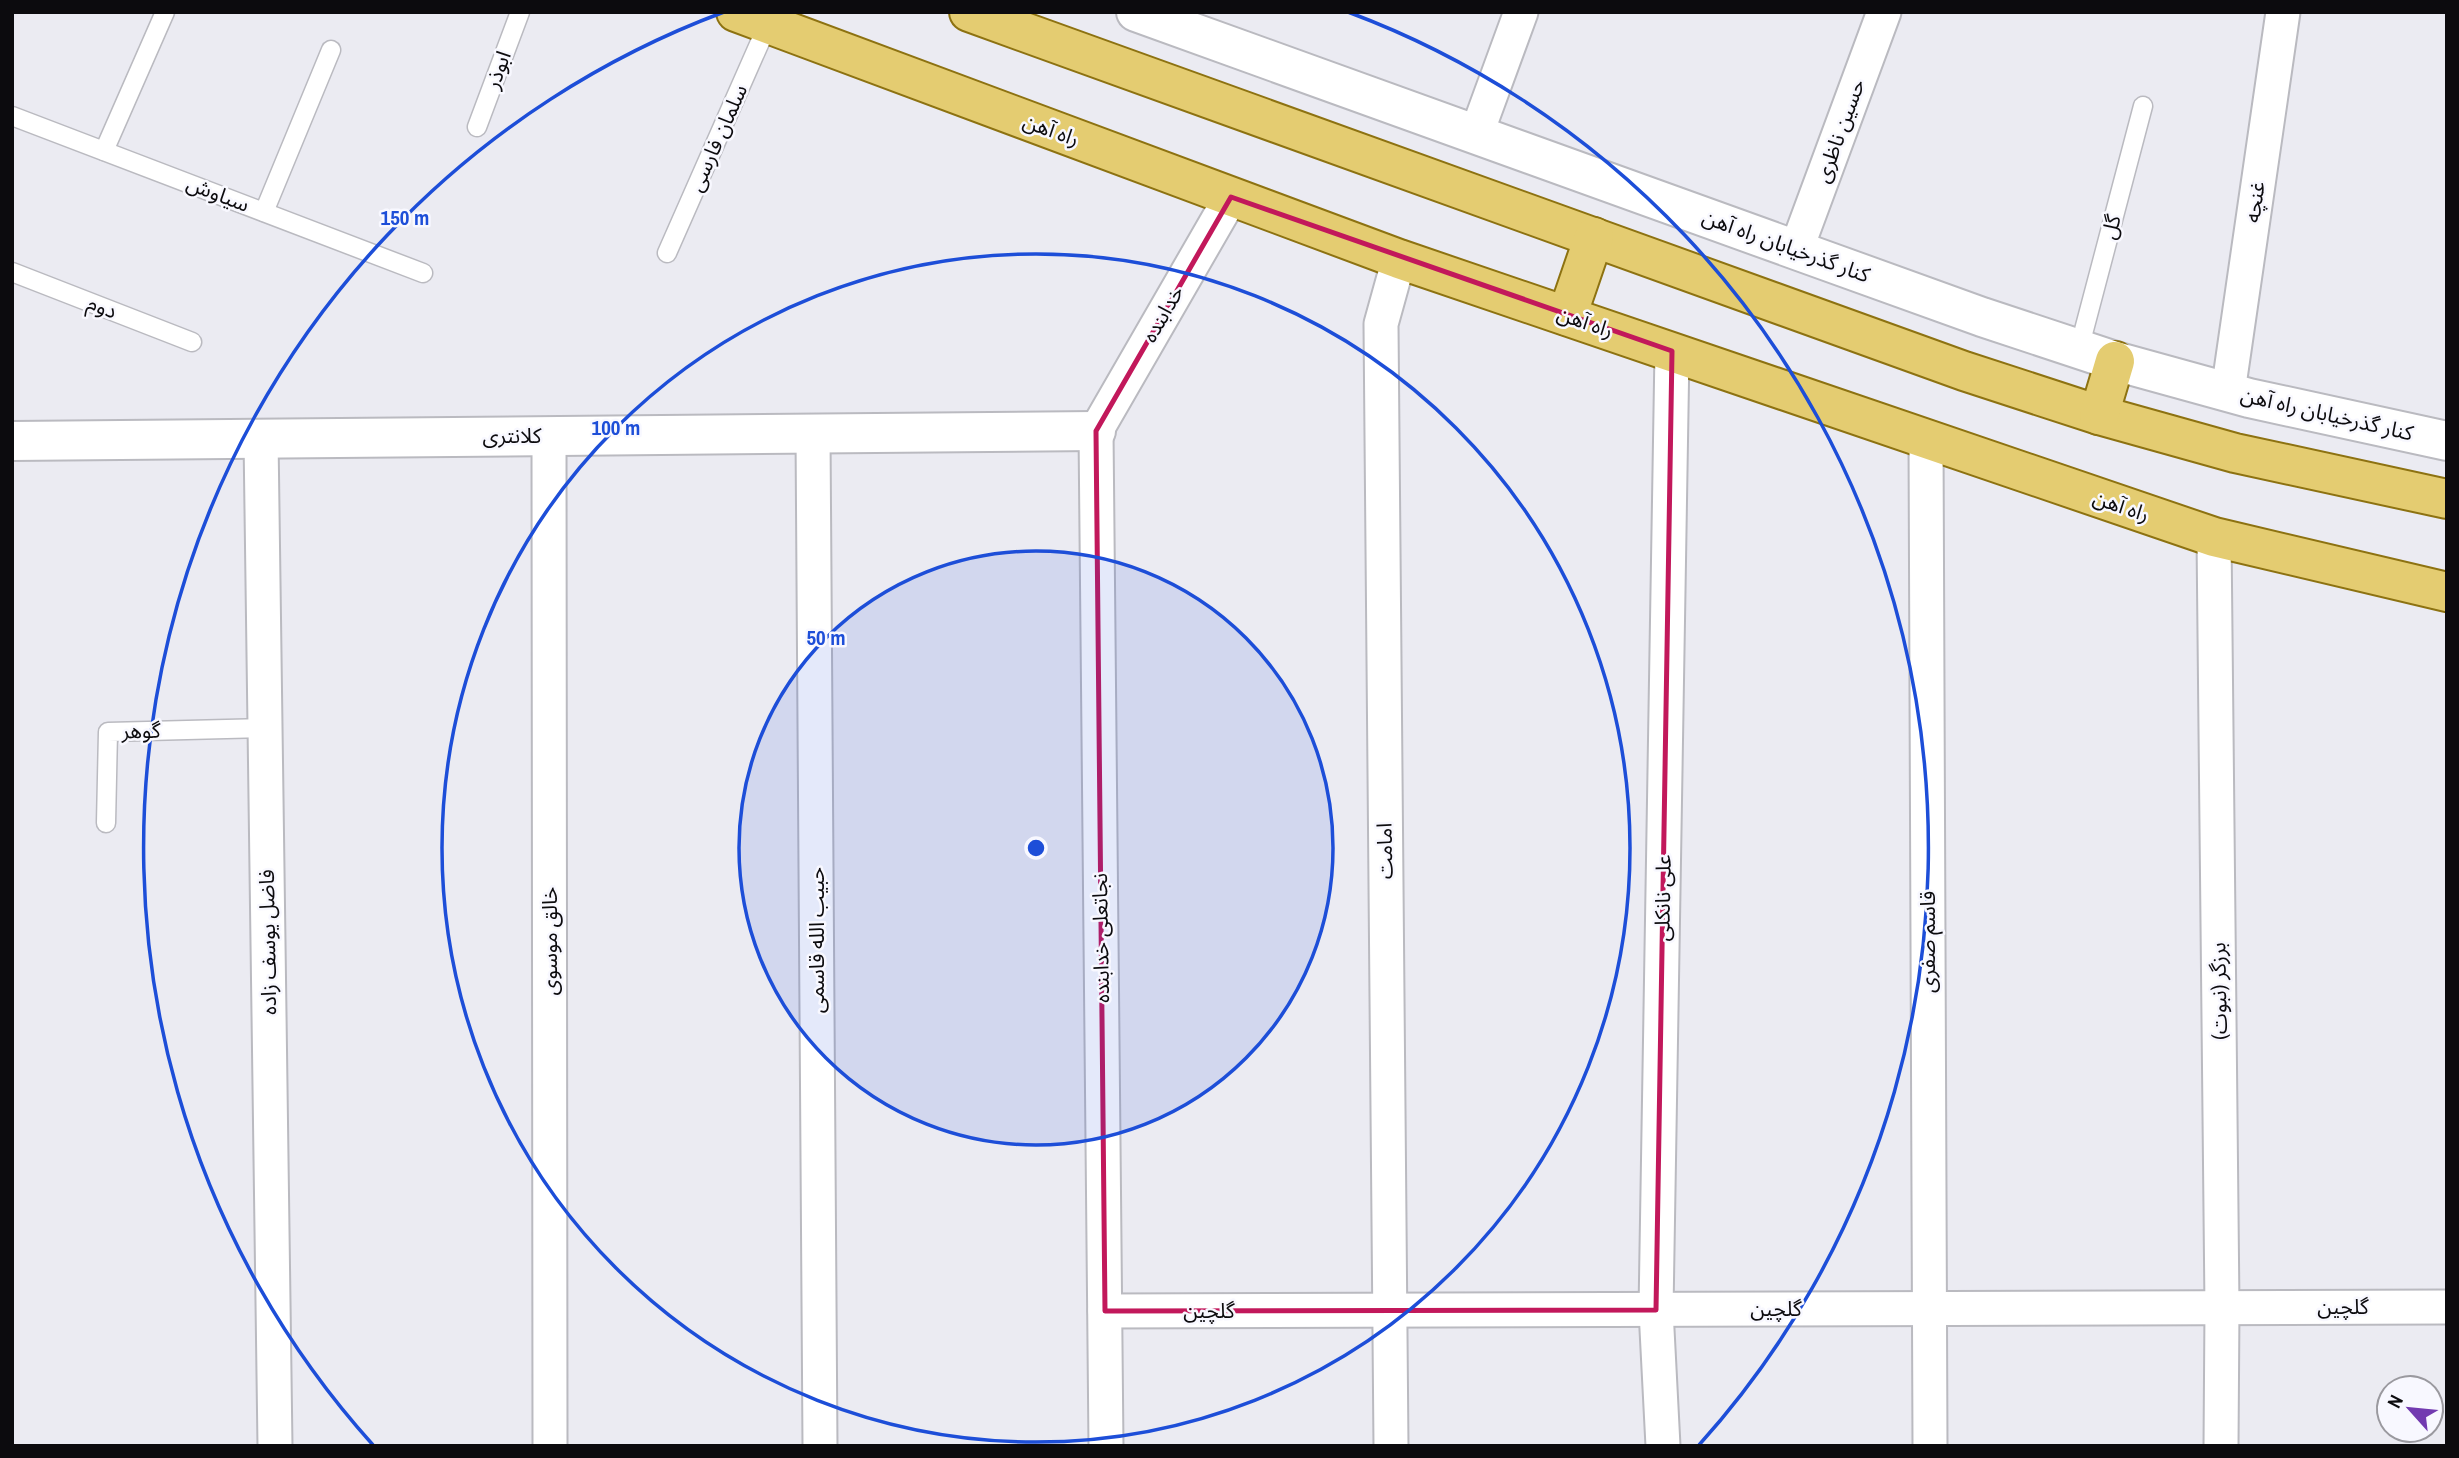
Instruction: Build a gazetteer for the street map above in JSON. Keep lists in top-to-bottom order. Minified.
{"streets":{"main road":["راه آهن","کنار گذرخیابان راه آهن","کلانتری"],"street":["حسین ناظری","غنچه","خدابنده","امامت","علی نانکلی","نجاتعلی خدابنده","حبیب الله قاسمی","خالق موسوی","فاضل یوسف زاده","قاسم صفری","برزگر (نبوت)","گلچین"],"lane":["ابوذر","سلمان فارسی","سیاوش","گل","دوم","گوهر"]},"crossings":[["راه آهن","سلمان فارسی"],["راه آهن","خدابنده"],["راه آهن","امامت"],["راه آهن","علی نانکلی"],["راه آهن","قاسم صفری"],["راه آهن","برزگر (نبوت)"],["حسین ناظری","کنار گذرخیابان راه آهن"],["غنچه","کنار گذرخیابان راه آهن"],["گل","کنار گذرخیابان راه آهن"],["خدابنده","کلانتری"],["خدابنده","نجاتعلی خدابنده"],["کلانتری","نجاتعلی خدابنده"],["کلانتری","حبیب الله قاسمی"],["کلانتری","خالق موسوی"],["کلانتری","فاضل یوسف زاده"],["گوهر","فاضل یوسف زاده"],["امامت","گلچین"],["علی نانکلی","گلچین"],["نجاتعلی خدابنده","گلچین"],["قاسم صفری","گلچین"],["برزگر (نبوت)","گلچین"]],"north":"top left","rings":["150 m","100 m","50 m"]}
